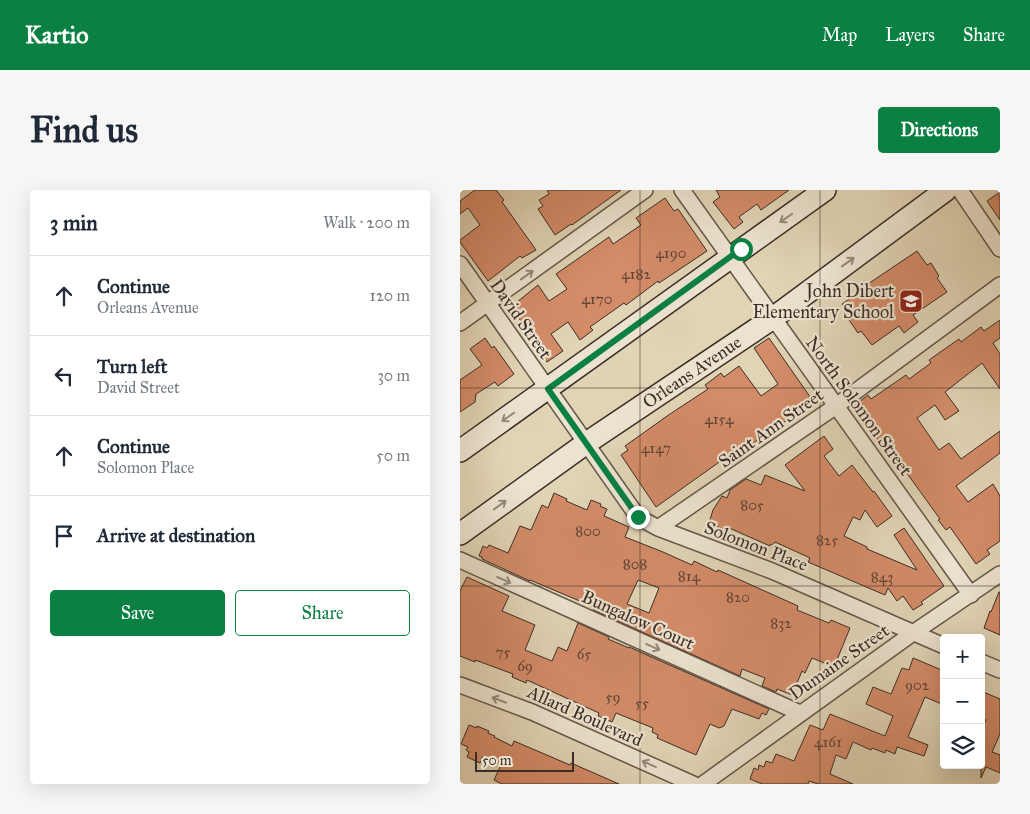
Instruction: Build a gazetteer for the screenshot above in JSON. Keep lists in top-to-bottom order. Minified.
{"streets":{"street":["David Street","Orleans Avenue","North Solomon Street","Saint Ann Street","Solomon Place","Bungalow Court","Dumaine Street","Allard Boulevard"]},"crossings":[["David Street","Orleans Avenue"],["David Street","Solomon Place"],["Orleans Avenue","North Solomon Street"],["Orleans Avenue","Solomon Place"],["North Solomon Street","Saint Ann Street"],["North Solomon Street","Dumaine Street"],["Saint Ann Street","Solomon Place"],["Solomon Place","Dumaine Street"],["Bungalow Court","Dumaine Street"]],"one_way":["Bungalow Court","Allard Boulevard"],"places":{"school or university":["John Dibert Elementary School"]},"house_numbers":["4190","4182","4170","4154","4147","805","800","825","808","814","843","820","832","75","65","69","902","59","55","4161"],"scale_bar":"50 m","page":{"header":"Kartio","nav":["Map","Layers","Share"],"buttons":["Directions",["Save","Share"]],"title":"Find us","heading":["3 min","Walk · 200 m"],"list":[["Continue","Orleans Avenue","120 m"],["Turn left","David Street","30 m"],["Continue","Solomon Place","50 m"],"Arrive at destination"],"map_buttons":["+","−"],"scale":"50 m"}}
